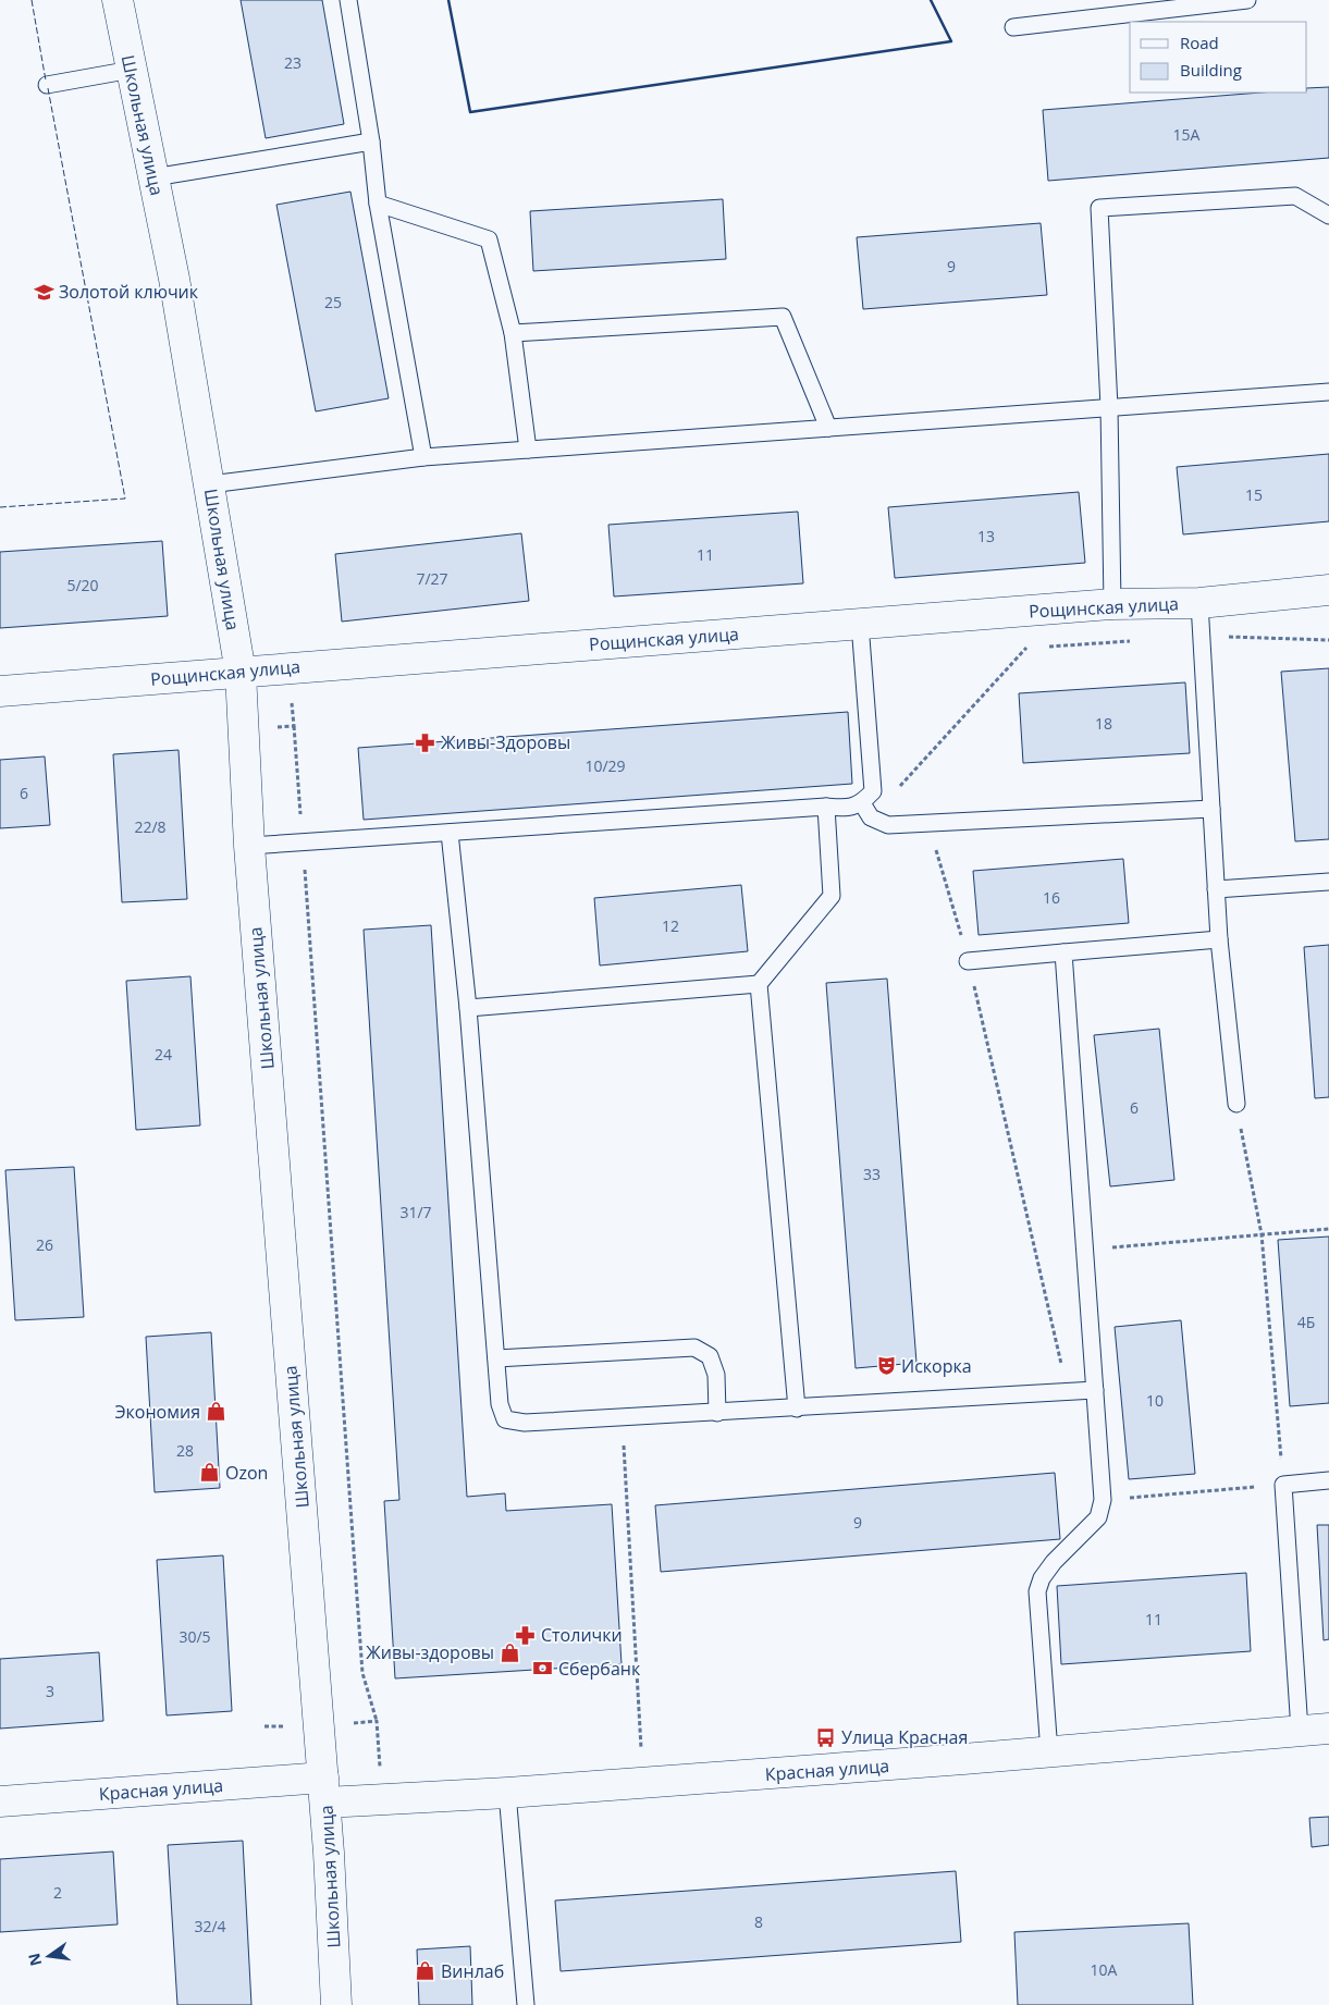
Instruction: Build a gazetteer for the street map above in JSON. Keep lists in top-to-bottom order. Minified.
{"streets":{"street":["Школьная улица","Рощинская улица","Красная улица"]},"crossings":[["Школьная улица","Рощинская улица"],["Школьная улица","Красная улица"]],"places":{"school or university":["Золотой ключик"],"pharmacy":["Живы-Здоровы","Столички"],"theatre":["Искорка"],"shop":["Экономия","Ozon","Живы-здоровы","Винлаб"],"bank":["Сбербанк"],"bus stop":["Улица Красная"]},"house_numbers":["23","15А","9","25","15","13","11","7/27","5/20","18","10/29","6","22/8","16","12","24","6","33","31/7","26","4Б","10","28","9","11","30/5","3","2","8","32/4","10А"],"legend":["Road","Building"],"north":"left"}
